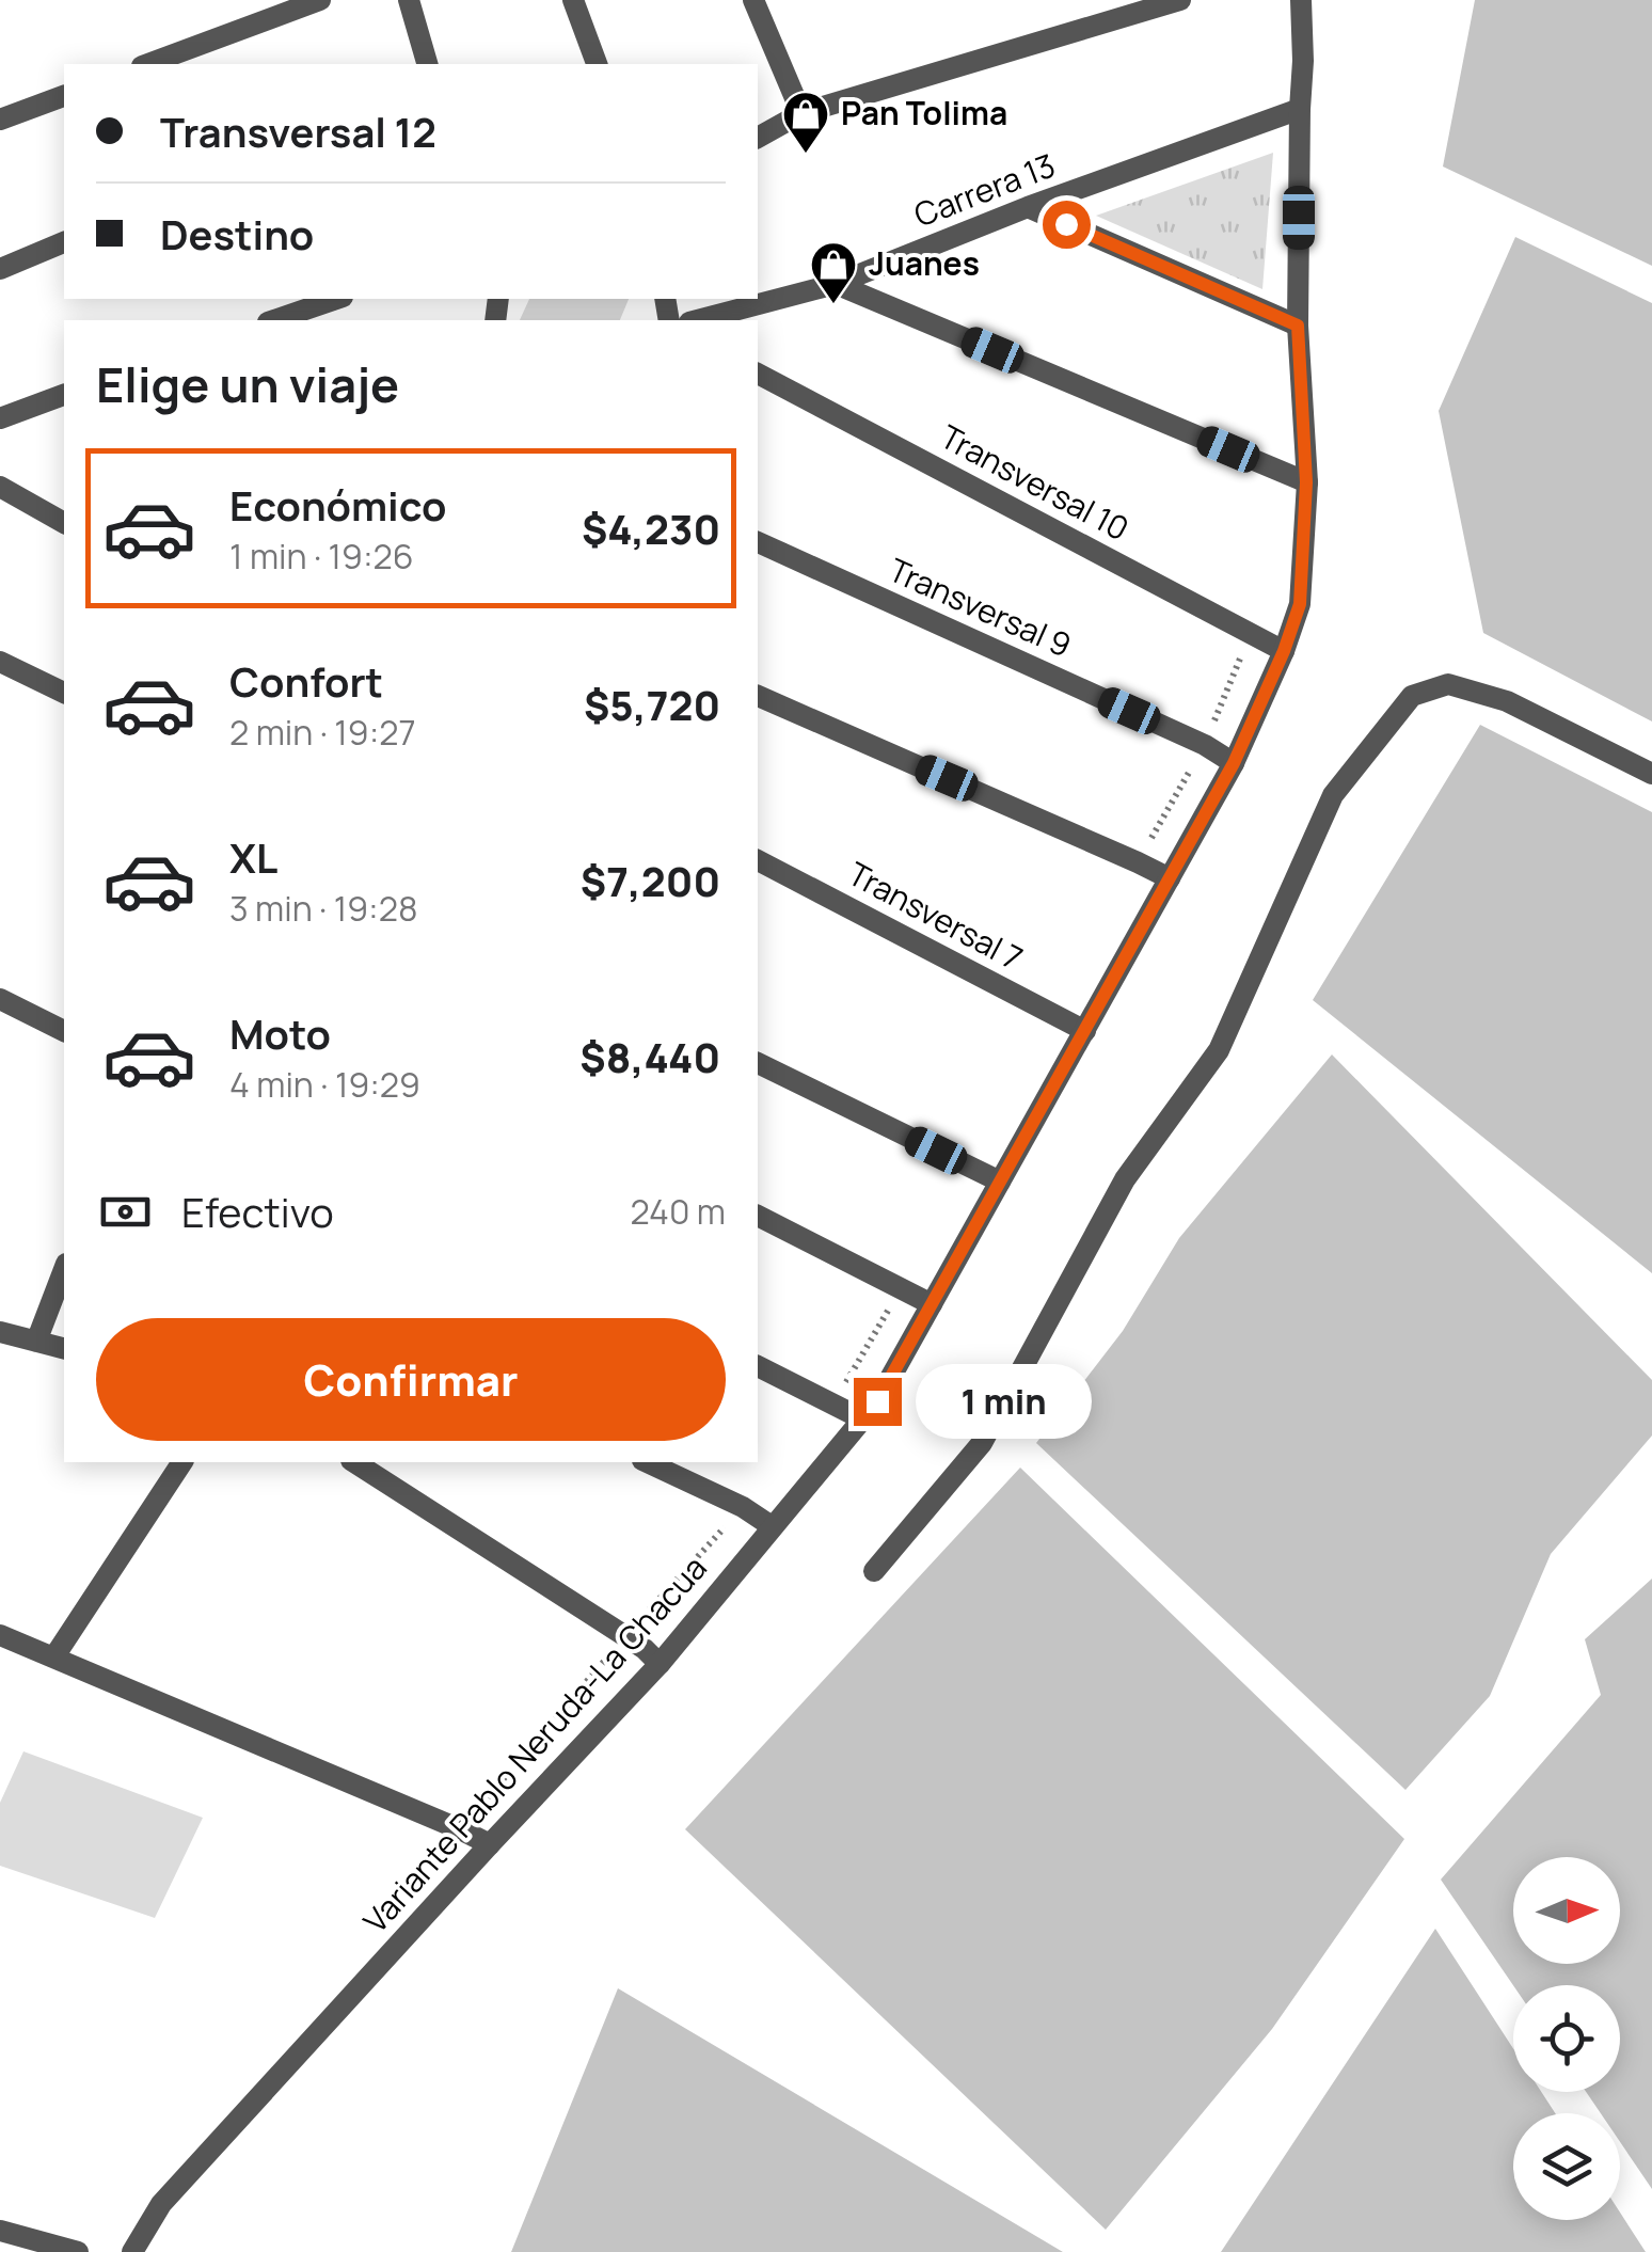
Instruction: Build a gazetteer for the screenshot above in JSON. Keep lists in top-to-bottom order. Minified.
{"streets":{"street":["Carrera 13","Transversal 10","Transversal 9","Transversal 7","Variante Pablo Neruda-La Chacua"]},"crossings":[["Carrera 13","Variante Pablo Neruda-La Chacua"],["Transversal 10","Variante Pablo Neruda-La Chacua"],["Transversal 9","Variante Pablo Neruda-La Chacua"],["Transversal 7","Variante Pablo Neruda-La Chacua"]],"places":{"shop":["Pan Tolima","Juanes"]},"north":"right","page":{"banner":["Transversal 12","Destino"],"heading":"Elige un viaje","list":[{"name":"Económico","note":"1 min · 19:26","value":"$4,230"},{"name":"Confort","note":"2 min · 19:27","value":"$5,720"},{"name":"XL","note":"3 min · 19:28","value":"$7,200"},{"name":"Moto","note":"4 min · 19:29","value":"$8,440"}],"pay":["Efectivo","240 m"],"buttons":"Confirmar","bubble":"1 min"}}
